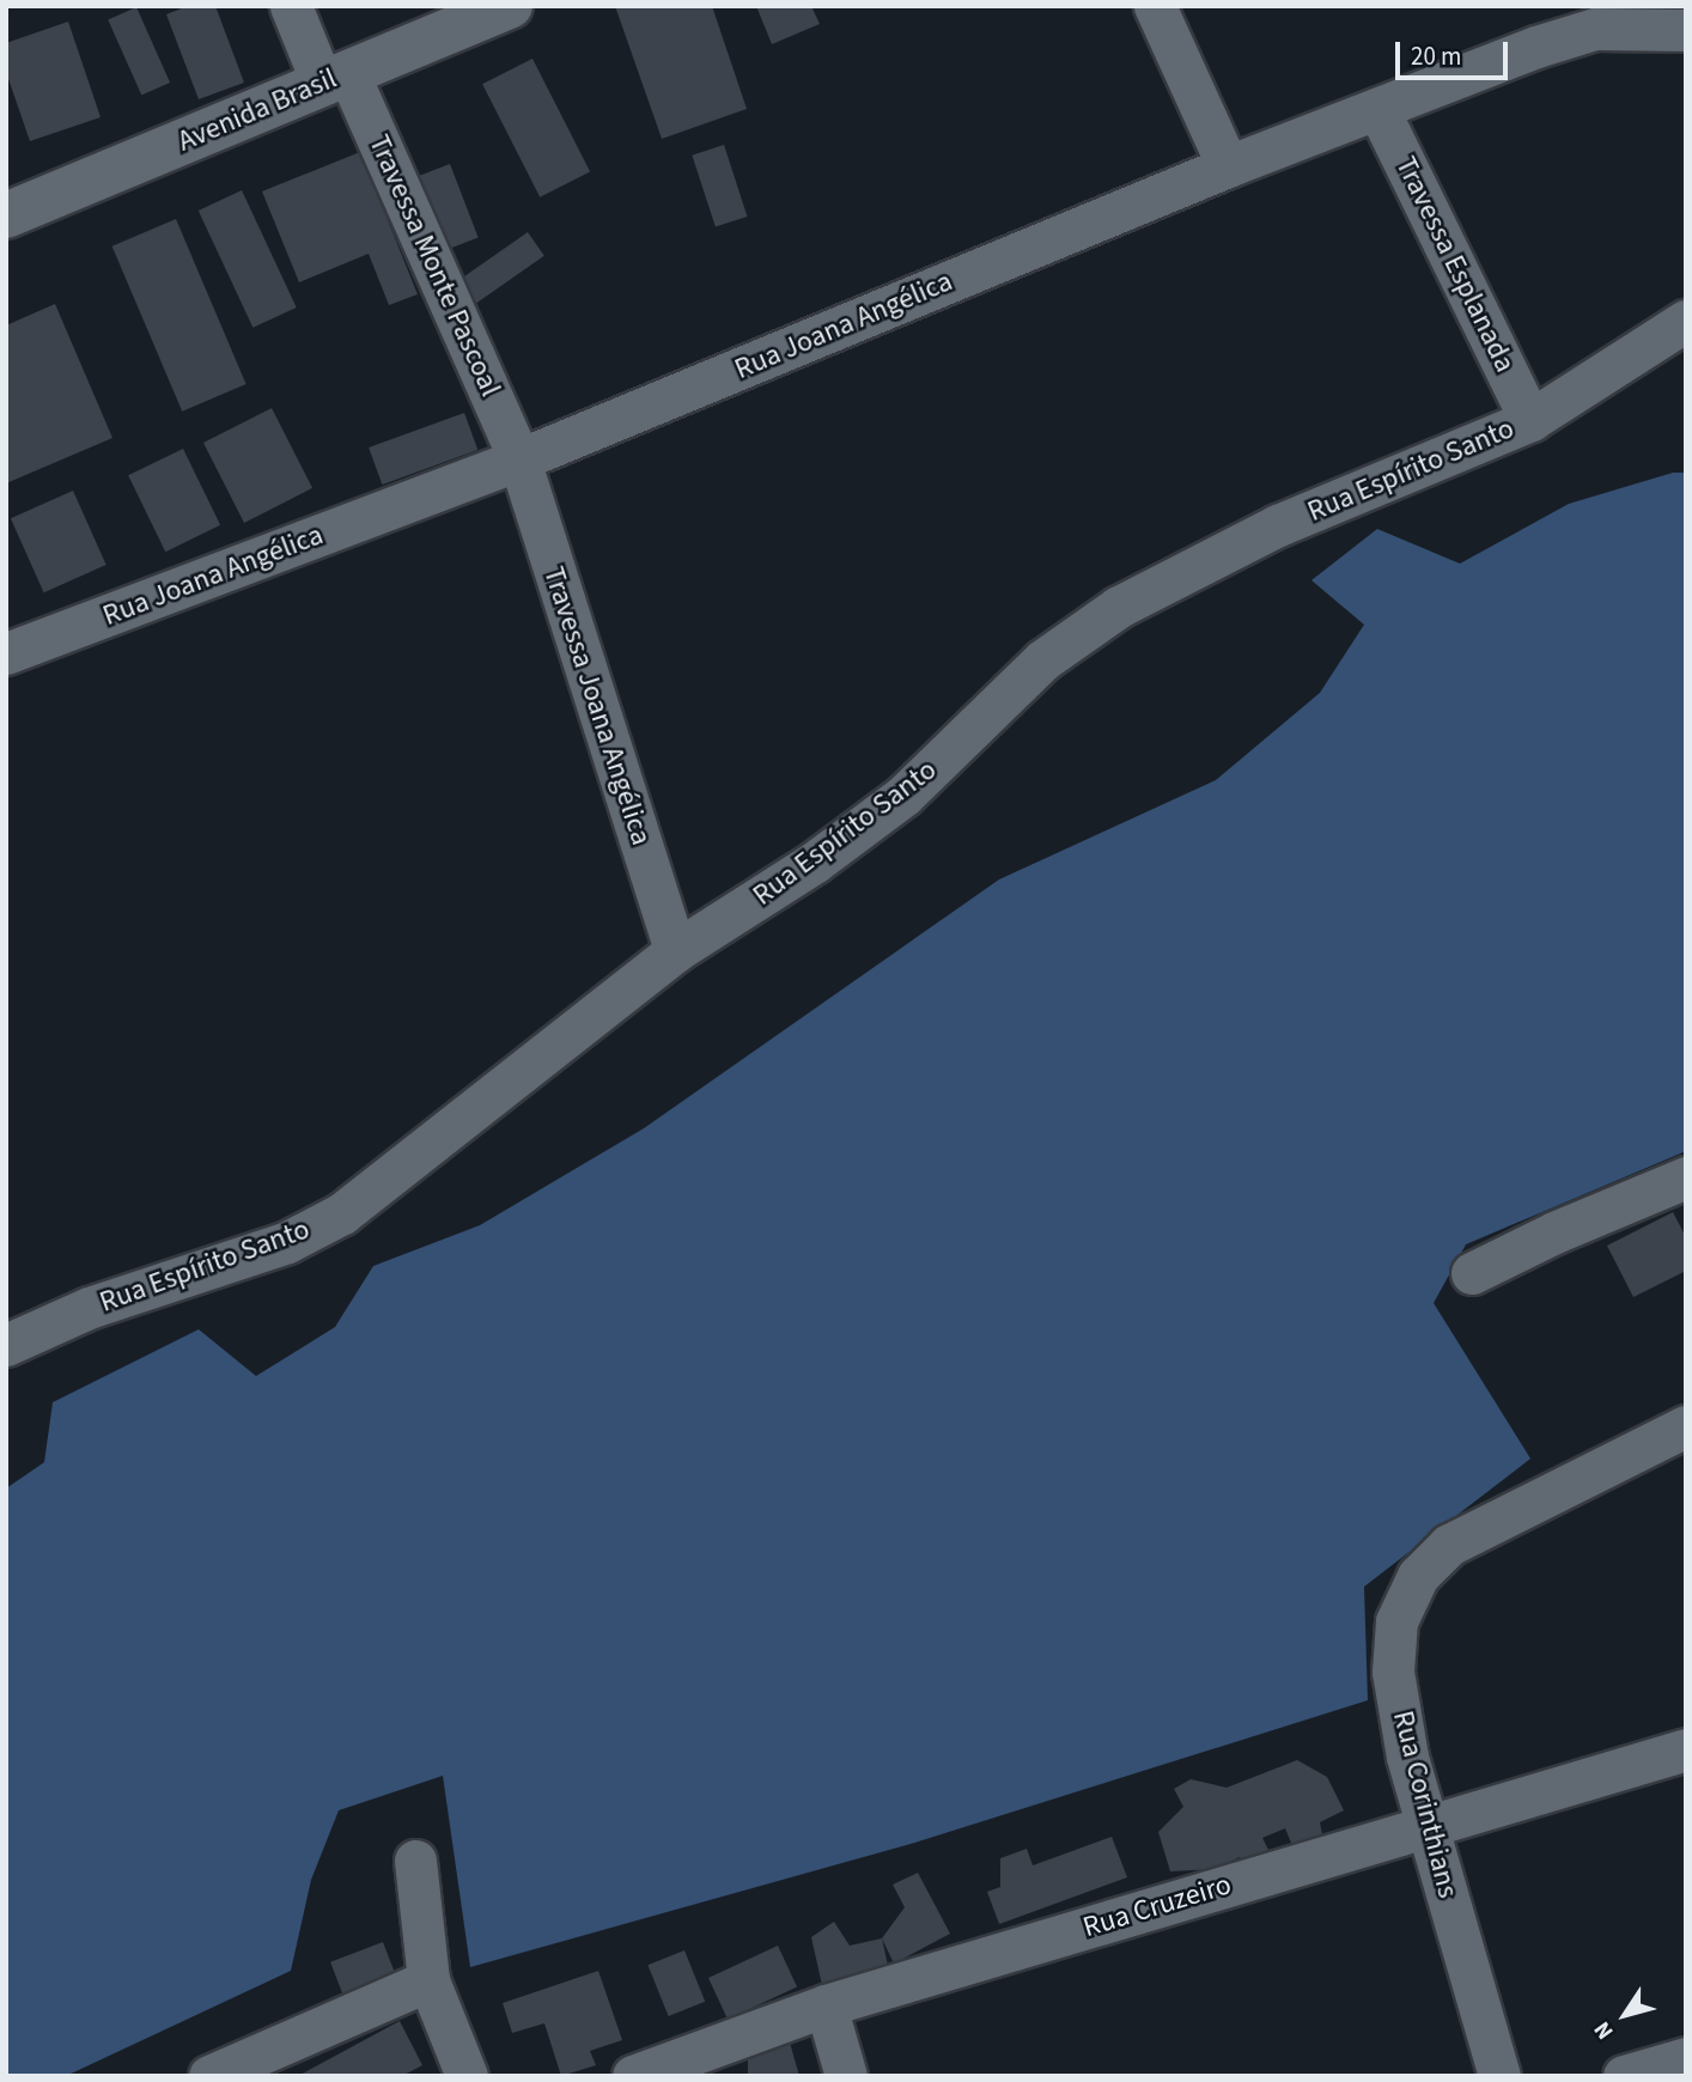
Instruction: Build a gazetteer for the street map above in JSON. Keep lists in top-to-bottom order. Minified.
{"streets":{"street":["Avenida Brasil","Travessa Esplanada","Travessa Monte Pascoal","Rua Joana Angélica","Rua Espírito Santo","Travessa Joana Angélica","Rua Corinthians","Rua Cruzeiro"]},"crossings":[["Avenida Brasil","Travessa Monte Pascoal"],["Travessa Esplanada","Rua Joana Angélica"],["Travessa Esplanada","Rua Espírito Santo"],["Travessa Monte Pascoal","Rua Joana Angélica"],["Travessa Monte Pascoal","Travessa Joana Angélica"],["Rua Joana Angélica","Travessa Joana Angélica"],["Rua Espírito Santo","Travessa Joana Angélica"],["Rua Corinthians","Rua Cruzeiro"]],"scale_bar":"20 m","north":"bottom left"}
